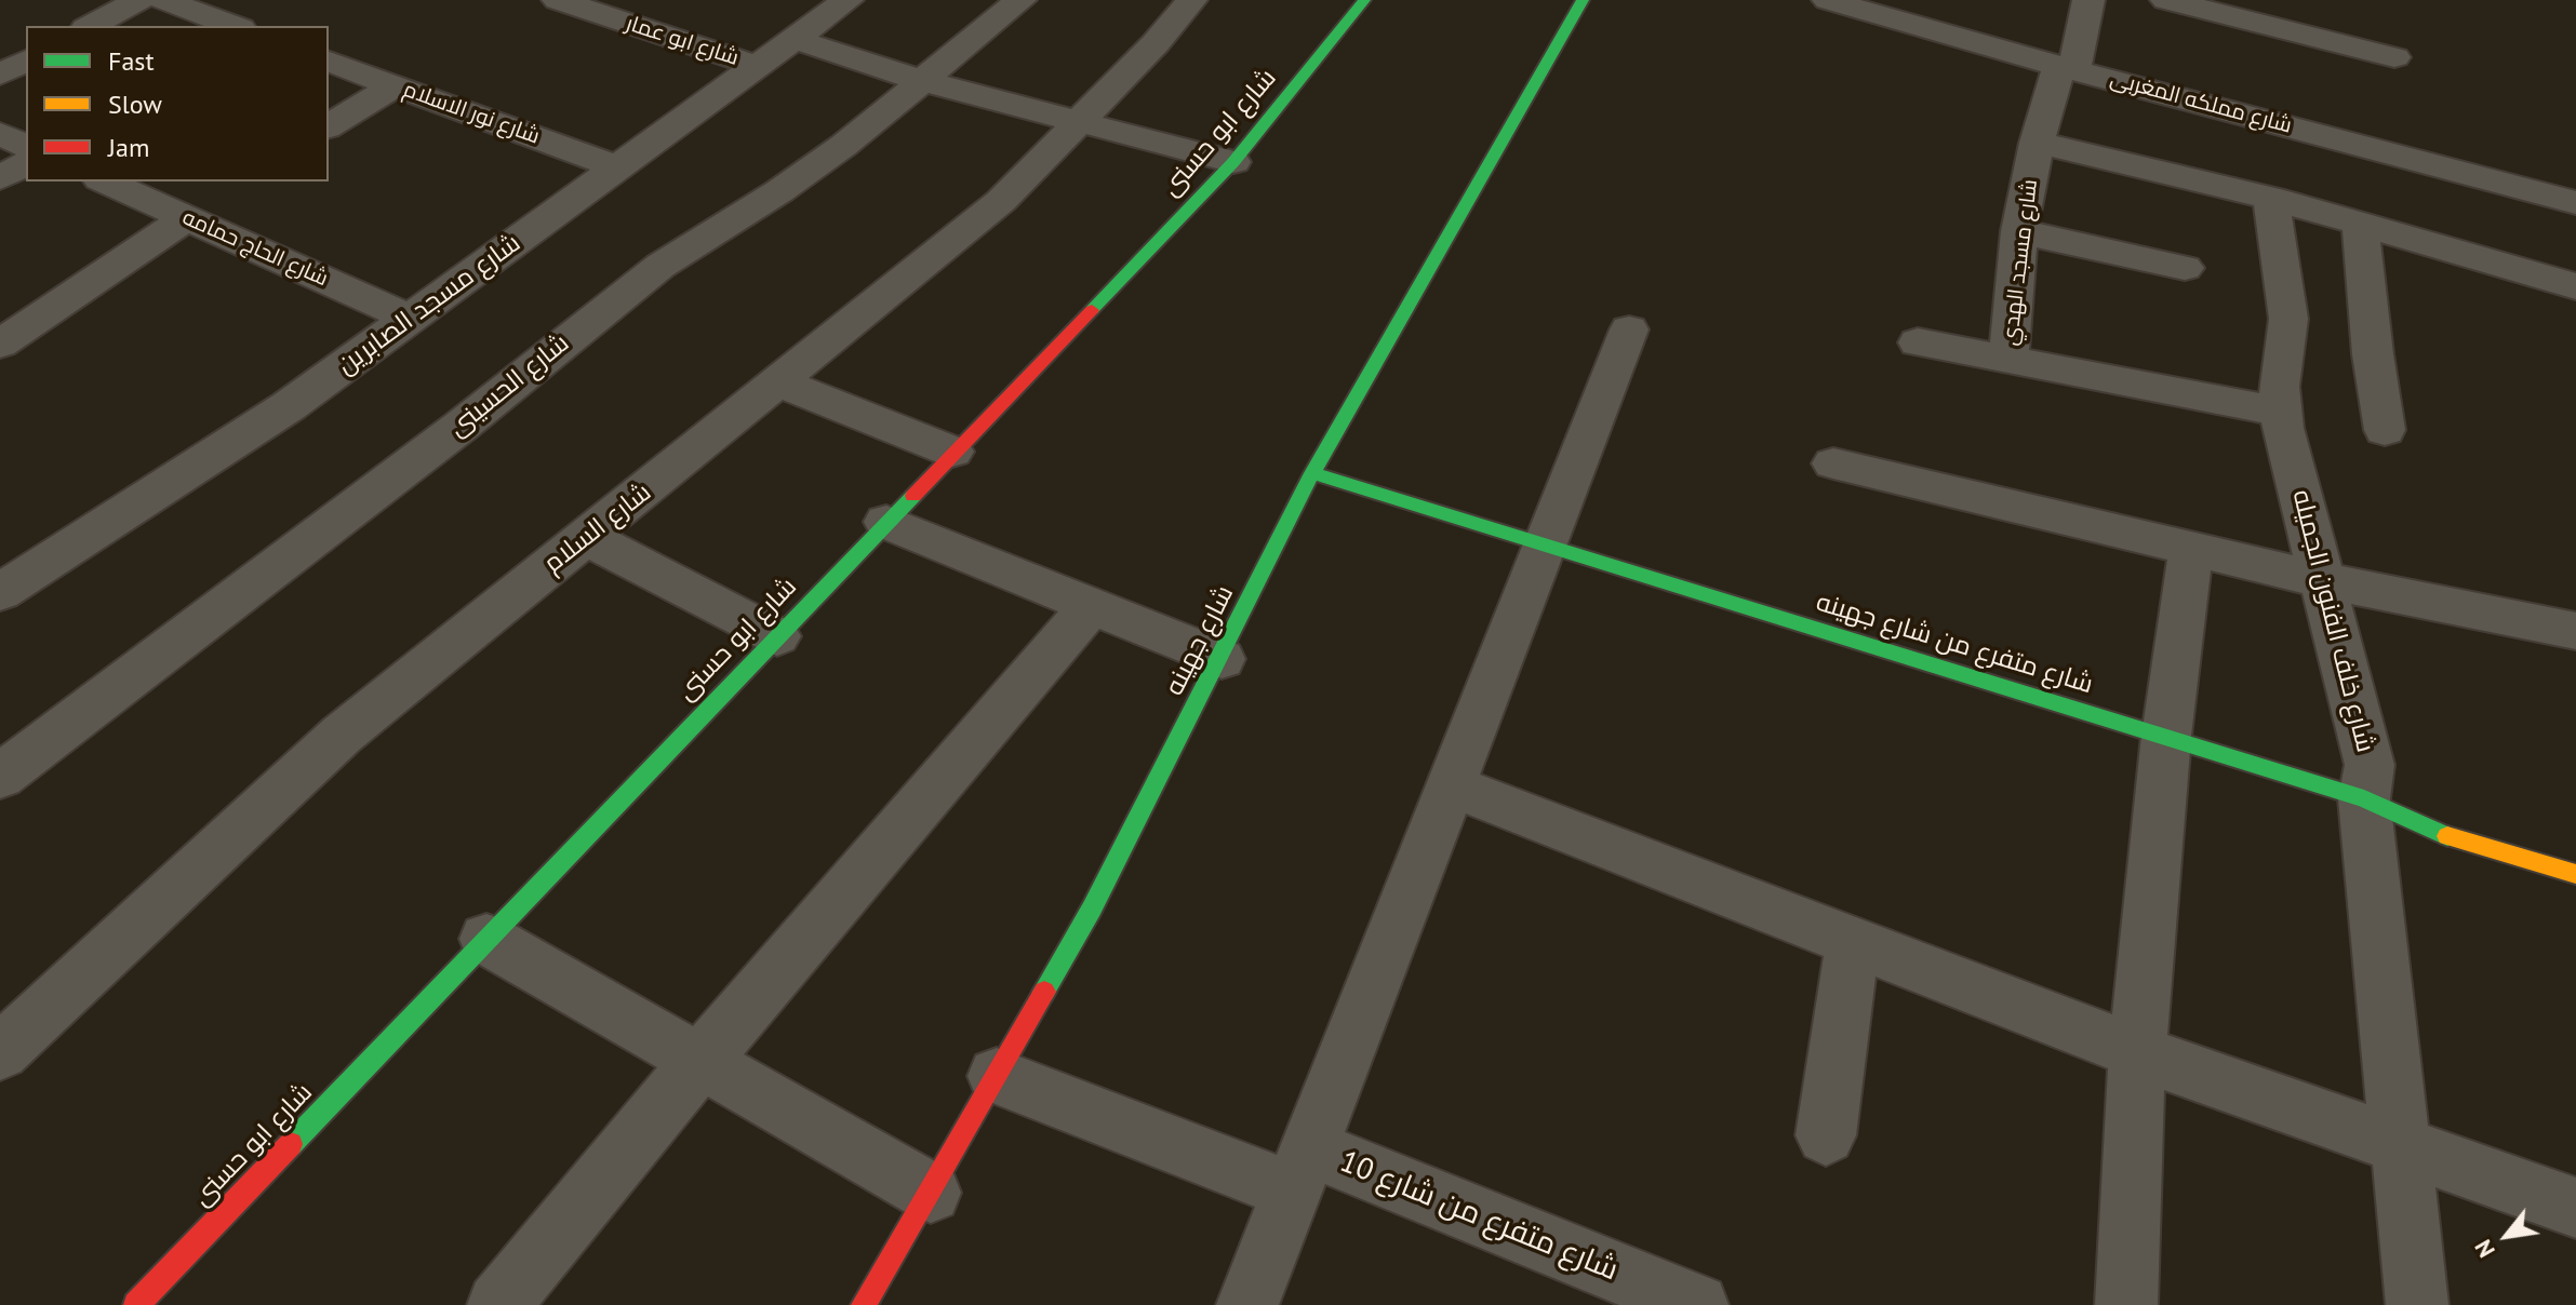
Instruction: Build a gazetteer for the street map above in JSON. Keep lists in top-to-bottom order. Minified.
{"streets":{"street":["شارع ابو عمار","شارع مملكه المغربى","شارع نور الاسلام","شارع ابو حسنى","شارع الحاج حمامه","شارع مسجد الهدي","شارع مسجد الصابرين","شارع الحسينى","شارع السلام","شارع خلف الفنون الجميله","شارع جهينه","شارع متفرع من شارع جهينه","شارع متفرع من شارع 10"]},"crossings":[["شارع ابو عمار","شارع مسجد الصابرين"],["شارع مملكه المغربى","شارع مسجد الهدي"],["شارع مملكه المغربى","شارع خلف الفنون الجميله"],["شارع نور الاسلام","شارع مسجد الصابرين"],["شارع الحاج حمامه","شارع مسجد الصابرين"],["شارع خلف الفنون الجميله","شارع متفرع من شارع جهينه"],["شارع جهينه","شارع متفرع من شارع جهينه"],["شارع جهينه","شارع متفرع من شارع 10"]],"legend":["Fast","Slow","Jam"],"north":"bottom left"}
